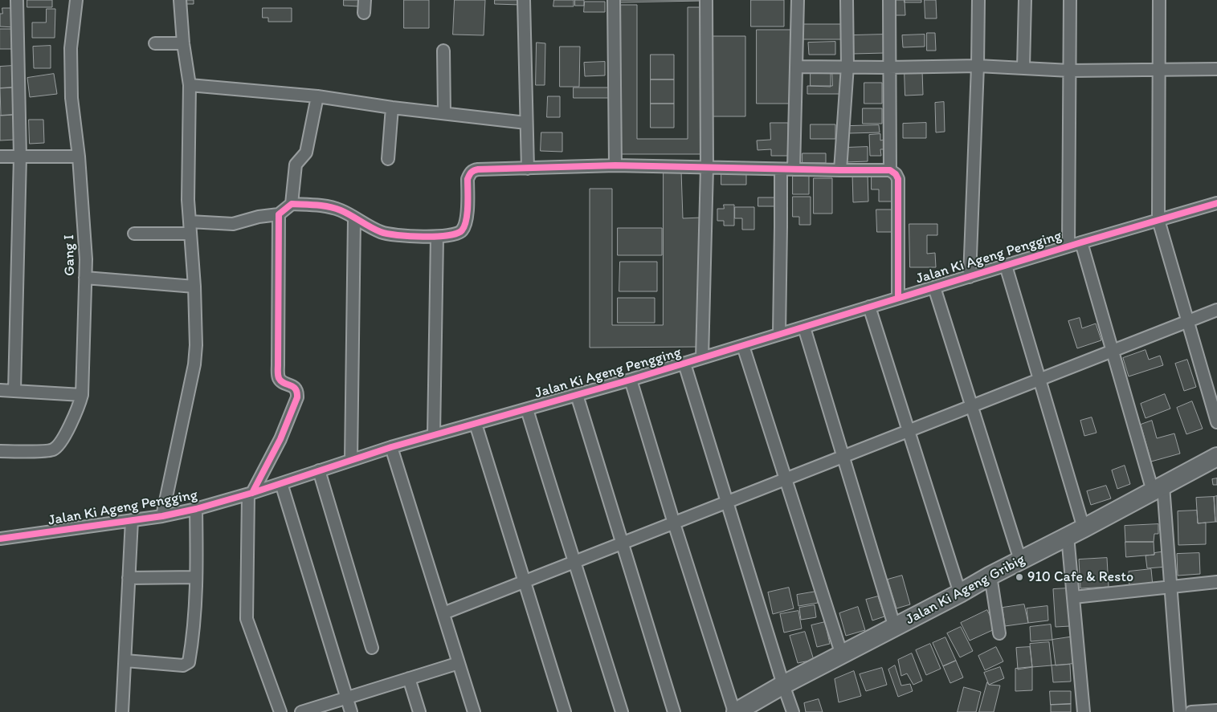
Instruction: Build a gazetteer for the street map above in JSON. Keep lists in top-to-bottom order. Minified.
{"streets":{"main road":["Jalan Ki Ageng Gribig"],"street":["Gang I","Jalan Ki Ageng Pengging"]},"places":["910 Cafe & Resto"]}
